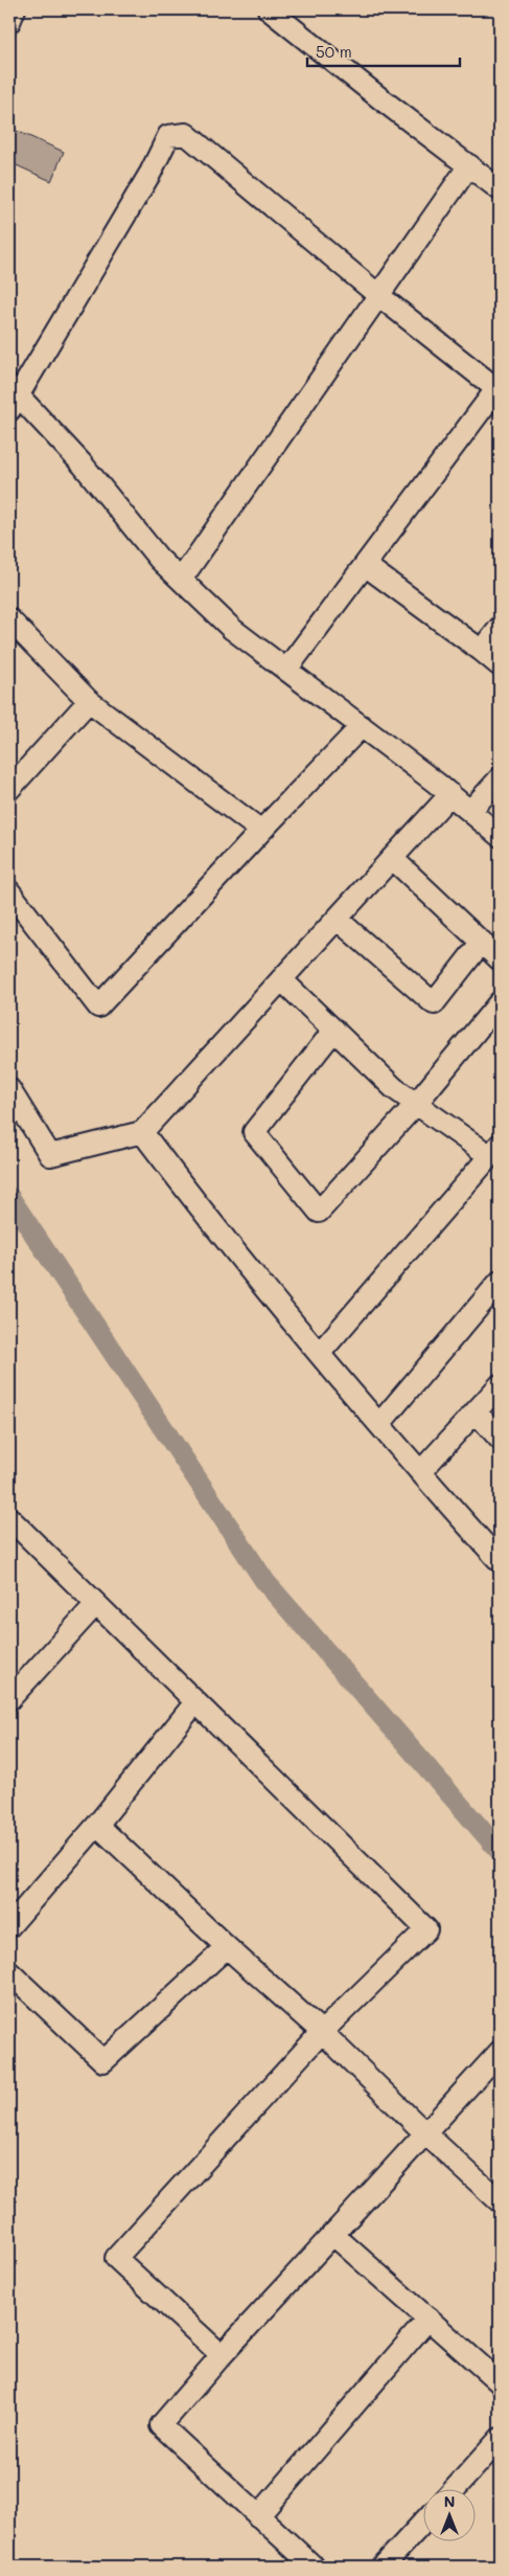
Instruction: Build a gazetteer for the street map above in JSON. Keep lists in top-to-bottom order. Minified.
{"scale_bar":"50 m","north":"top"}
